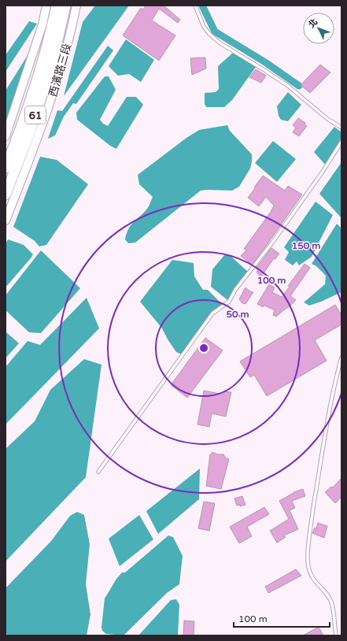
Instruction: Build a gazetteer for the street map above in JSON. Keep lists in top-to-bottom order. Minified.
{"streets":{"highway":["61"],"street":["西濱路三段"]},"scale_bar":"100 m","north":"top left","rings":["150 m","100 m","50 m"]}
